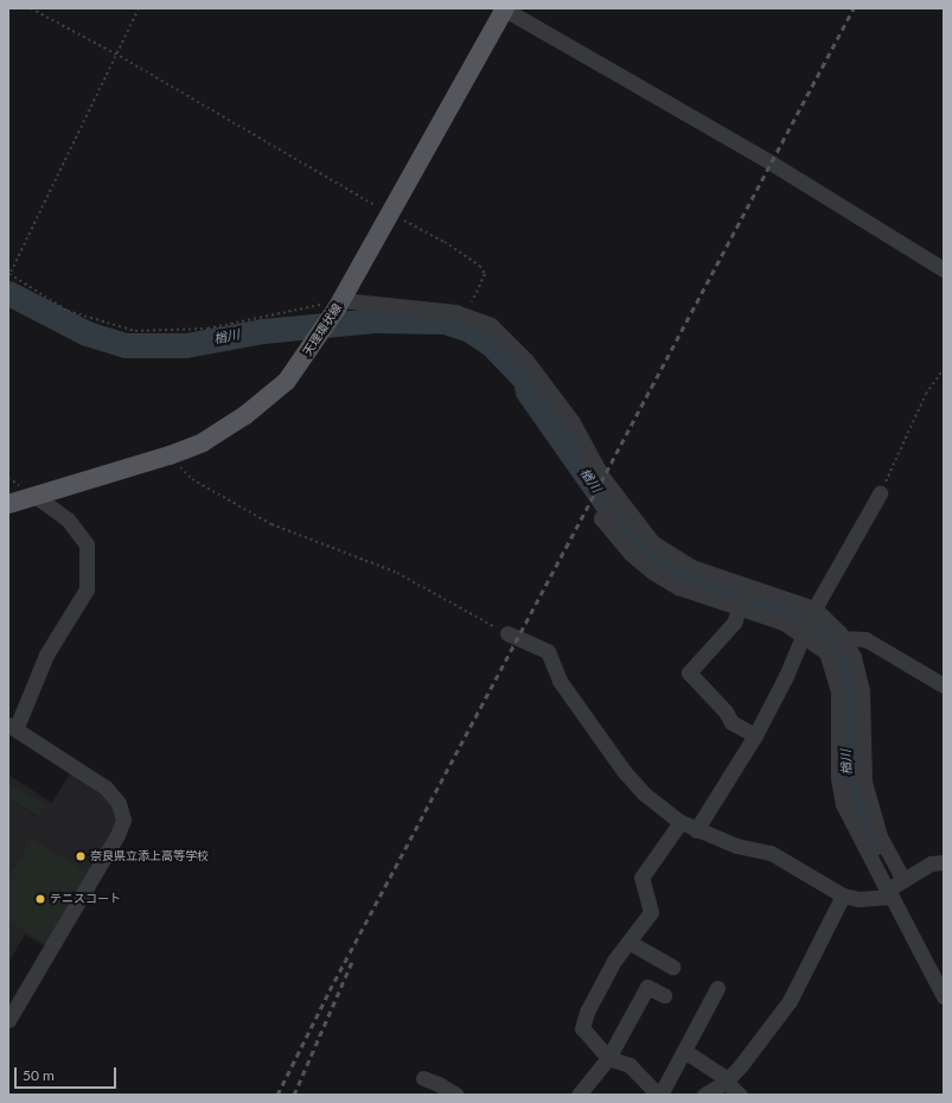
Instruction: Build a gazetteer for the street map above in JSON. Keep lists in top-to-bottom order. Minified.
{"streets":{"main road":["天理環状線"]},"water":["楢川"],"places":["奈良県立添上高等学校","テニスコート"],"scale_bar":"50 m"}
